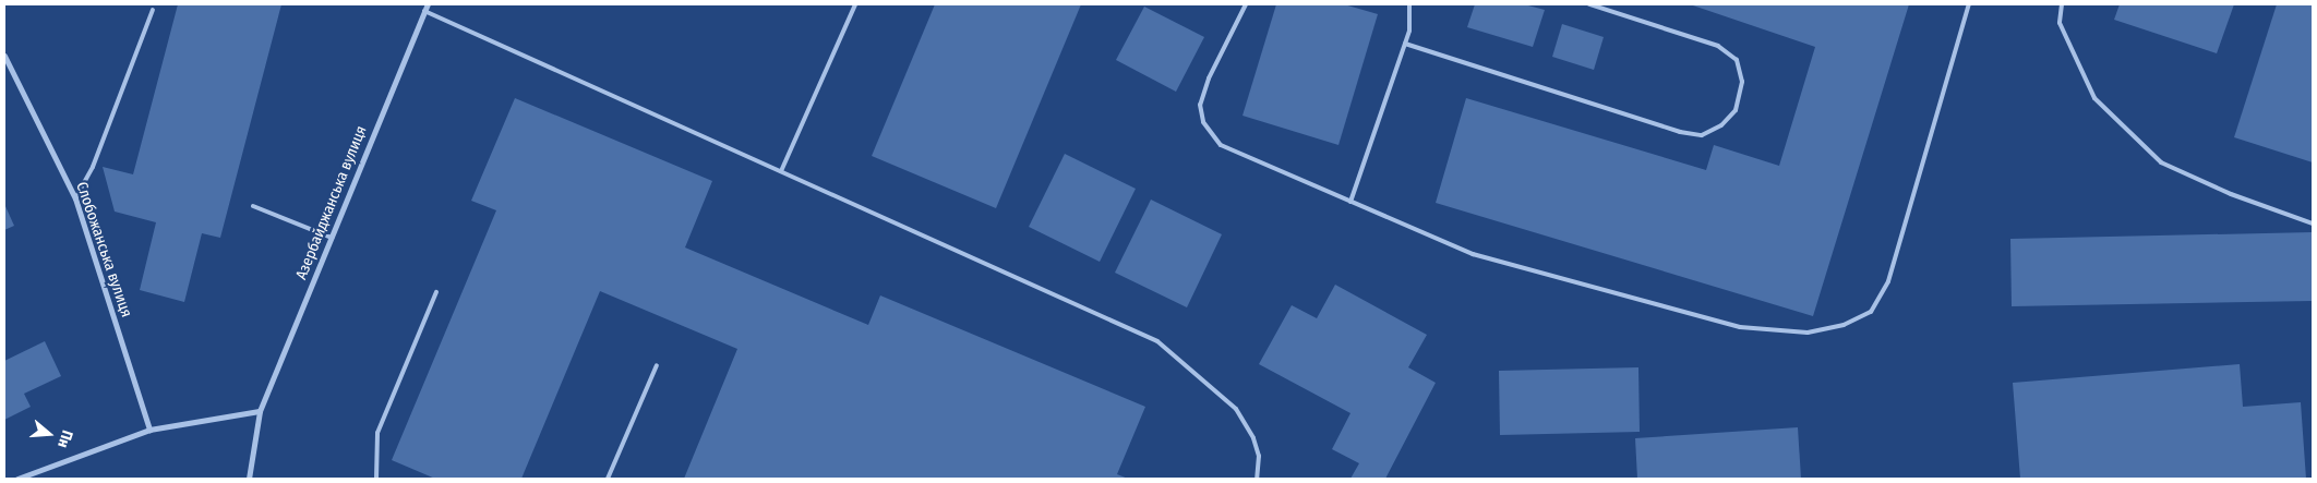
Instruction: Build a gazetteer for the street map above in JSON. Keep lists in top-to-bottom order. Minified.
{"streets":{"street":["Азербайджанська вулиця","Слобожанська вулиця"]},"north":"right"}
